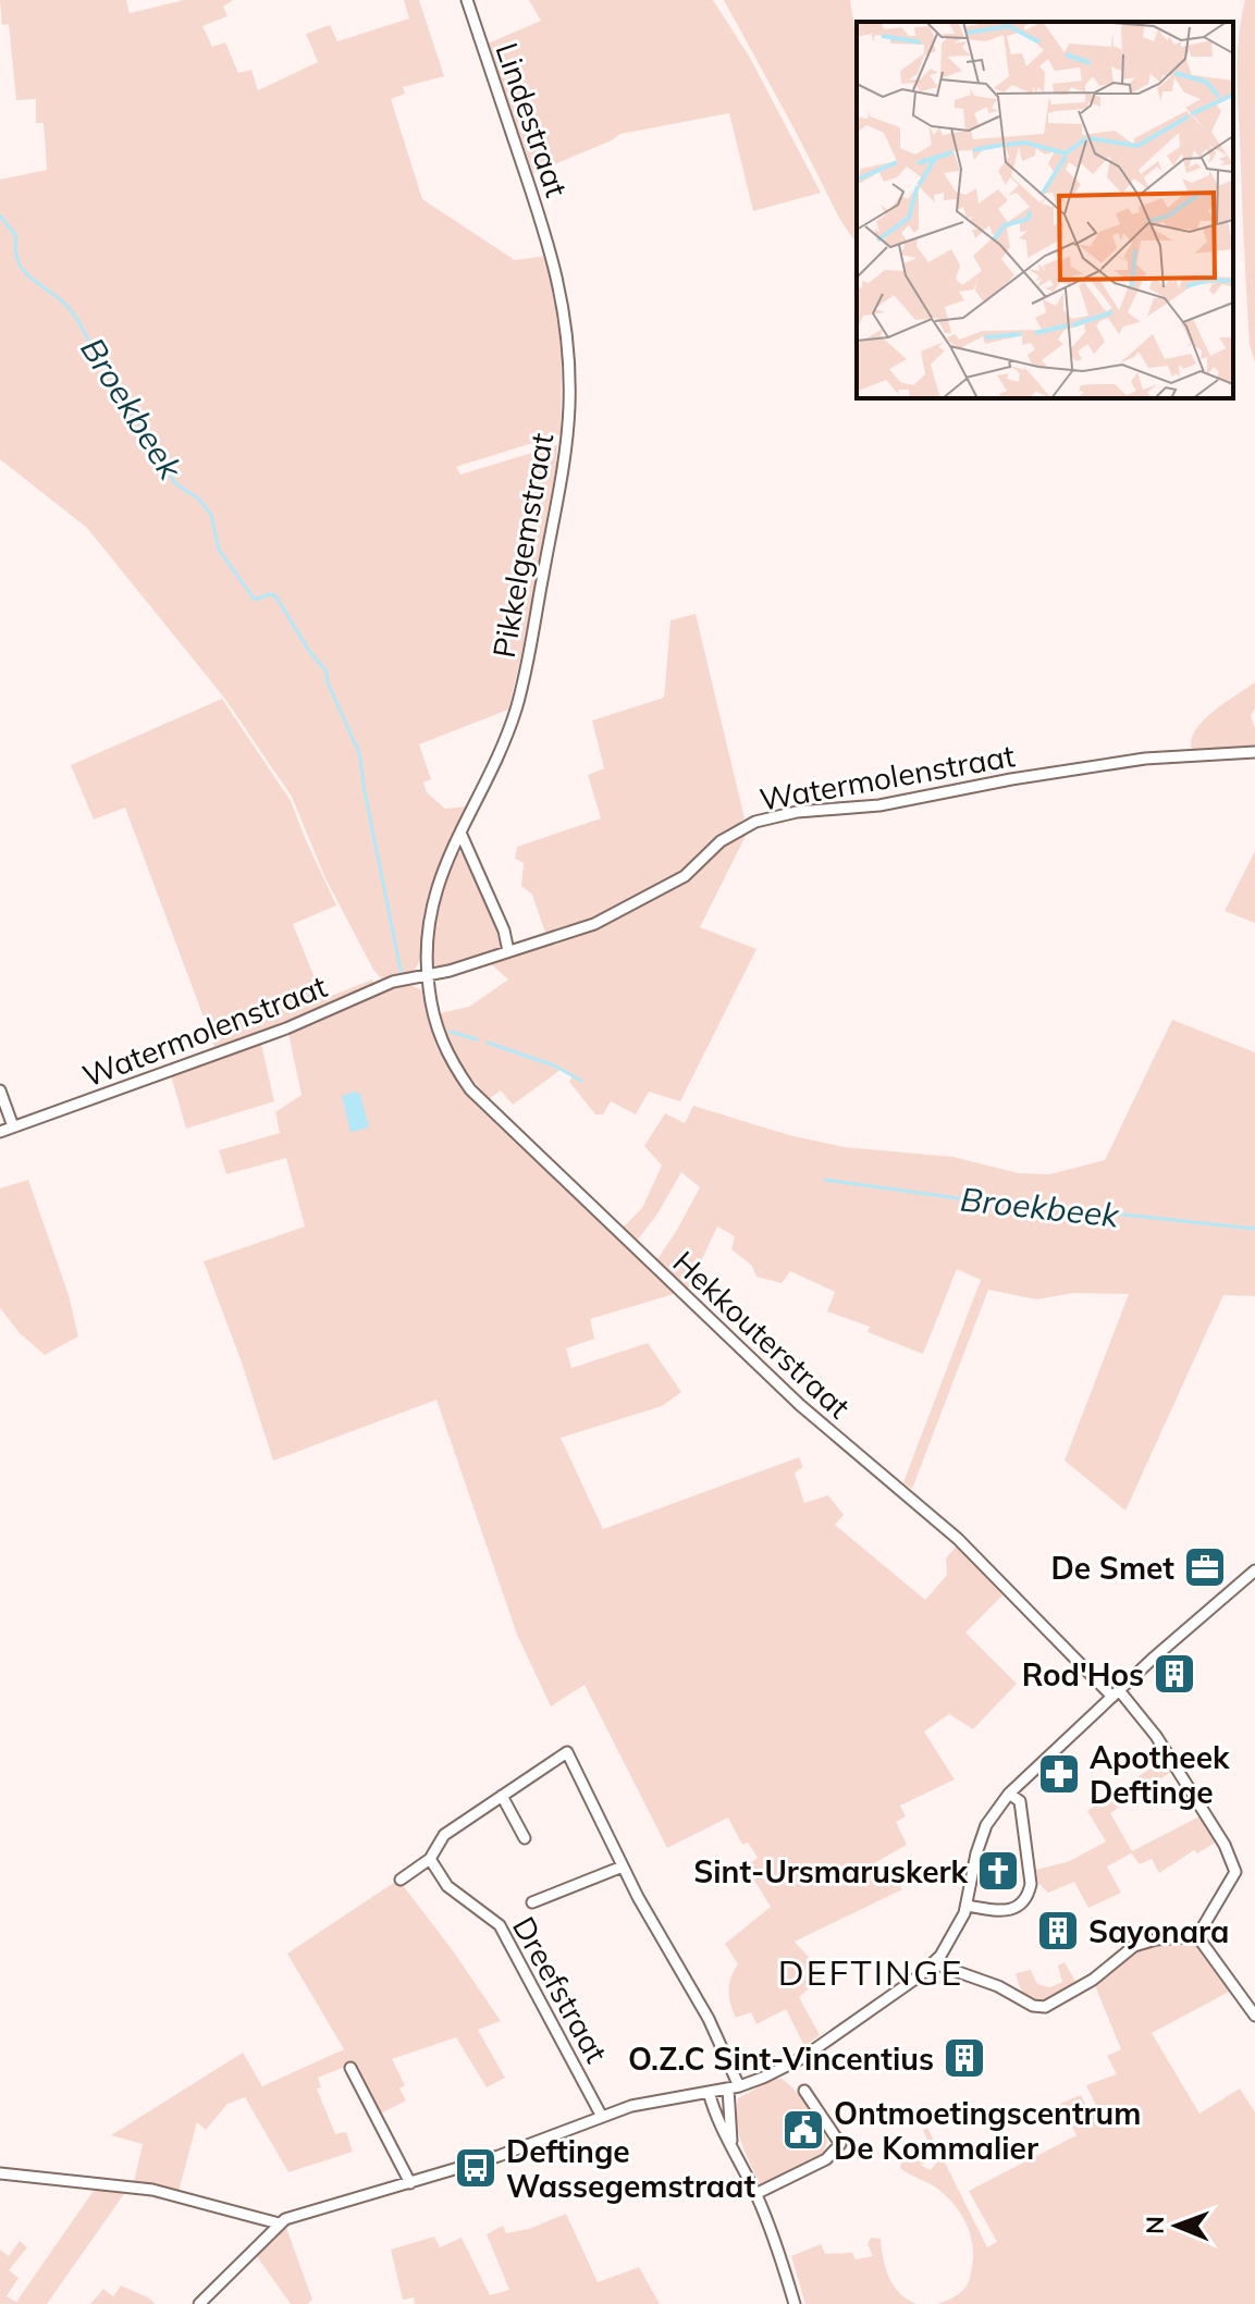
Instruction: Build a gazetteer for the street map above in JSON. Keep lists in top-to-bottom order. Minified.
{"streets":{"street":["Lindestraat","Pikkelgemstraat","Watermolenstraat","Hekkouterstraat","Dreefstraat"]},"crossings":[["Lindestraat","Pikkelgemstraat"],["Pikkelgemstraat","Watermolenstraat"],["Pikkelgemstraat","Hekkouterstraat"],["Watermolenstraat","Hekkouterstraat"]],"districts":["DEFTINGE"],"water":["Broekbeek"],"places":{"office":["De Smet"],"building":["Rod'Hos","Sayonara","O.Z.C Sint-Vincentius"],"pharmacy":["Apotheek Deftinge"],"church":["Sint-Ursmaruskerk"],"public building":["Ontmoetingscentrum De Kommalier"],"bus stop":["Deftinge Wassegemstraat"]},"north":"left"}
